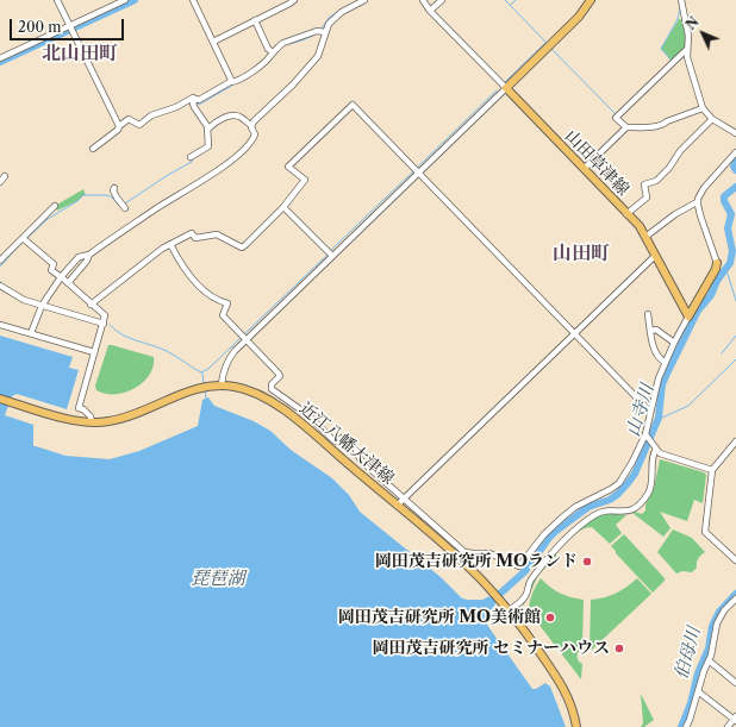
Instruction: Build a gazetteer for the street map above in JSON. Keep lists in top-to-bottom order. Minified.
{"streets":{"main road":["山田草津線","近江八幡大津線"]},"districts":["北山田町","山田町"],"water":["山寺川","琵琶湖","伯母川"],"places":["岡田茂吉研究所 MOランド","岡田茂吉研究所 MO美術館","岡田茂吉研究所 セミナーハウス"],"scale_bar":"200 m","north":"top left"}
